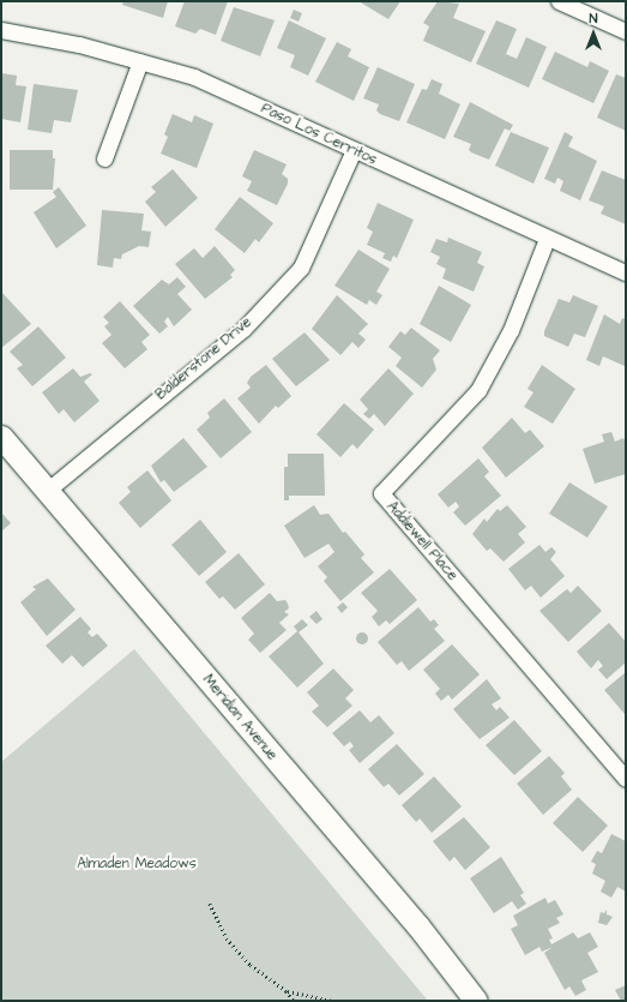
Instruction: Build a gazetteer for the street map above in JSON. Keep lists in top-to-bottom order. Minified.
{"streets":{"street":["Paso Los Cerritos","Balderstone Drive","Addiewell Place","Meridian Avenue"]},"crossings":[["Paso Los Cerritos","Balderstone Drive"],["Paso Los Cerritos","Addiewell Place"],["Balderstone Drive","Meridian Avenue"]],"parks":["Almaden Meadows"],"north":"top"}
